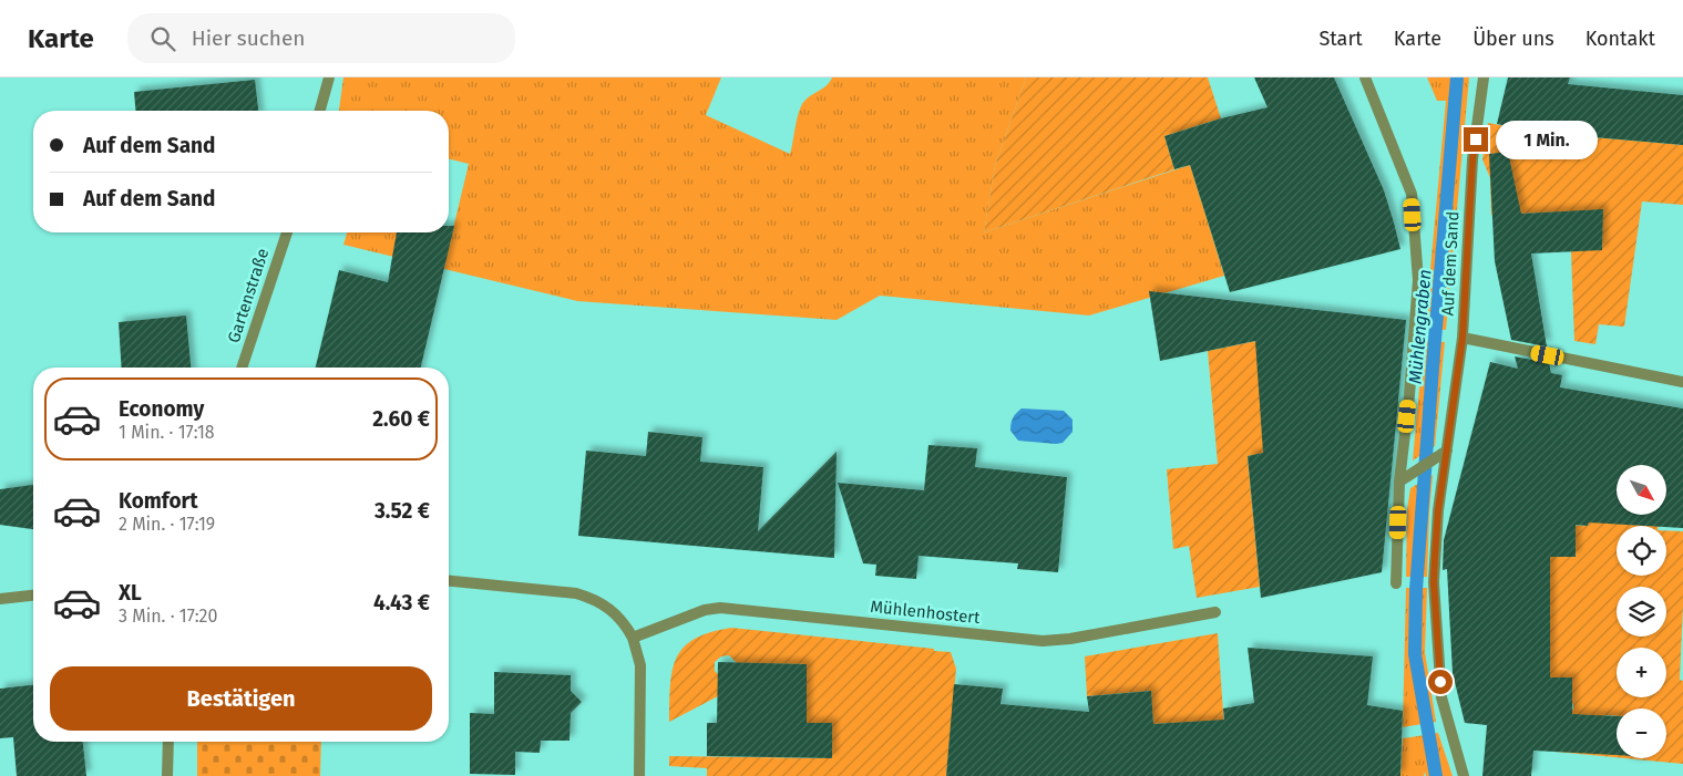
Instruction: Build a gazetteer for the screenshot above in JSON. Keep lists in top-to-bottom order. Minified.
{"streets":{"street":["Auf dem Sand","Gartenstraße","Mühlenhostert"]},"water":["Mühlengraben"],"north":"bottom right","page":{"header":"Karte","search":"Hier suchen","nav":["Start","Karte","Über uns","Kontakt"],"banner":["Auf dem Sand","Auf dem Sand"],"bubble":"1 Min.","list":[{"name":"Economy","note":"1 Min. · 17:18","value":"2.60 €"},{"name":"Komfort","note":"2 Min. · 17:19","value":"3.52 €"},{"name":"XL","note":"3 Min. · 17:20","value":"4.43 €"}],"map_buttons":["+","−"],"buttons":"Bestätigen"}}
